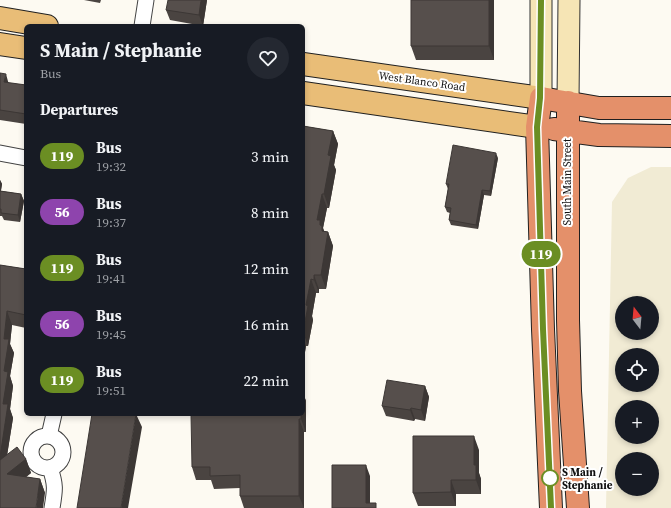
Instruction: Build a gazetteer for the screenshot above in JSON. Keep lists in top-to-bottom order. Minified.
{"streets":{"highway":["South Main Street"],"main road":["West Blanco Road"]},"places":["S Main / Stephanie"],"lines":["bus line 119"],"north":"top","page":{"on_map":"119","heading":[["S Main / Stephanie","Bus"],"Departures"],"list":[{"mark":"119","name":"Bus","note":"19:32","value":"3 min"},{"mark":"56","name":"Bus","note":"19:37","value":"8 min"},{"mark":"119","name":"Bus","note":"19:41","value":"12 min"},{"mark":"56","name":"Bus","note":"19:45","value":"16 min"},{"mark":"119","name":"Bus","note":"19:51","value":"22 min"}],"map_buttons":["+","−"]}}
